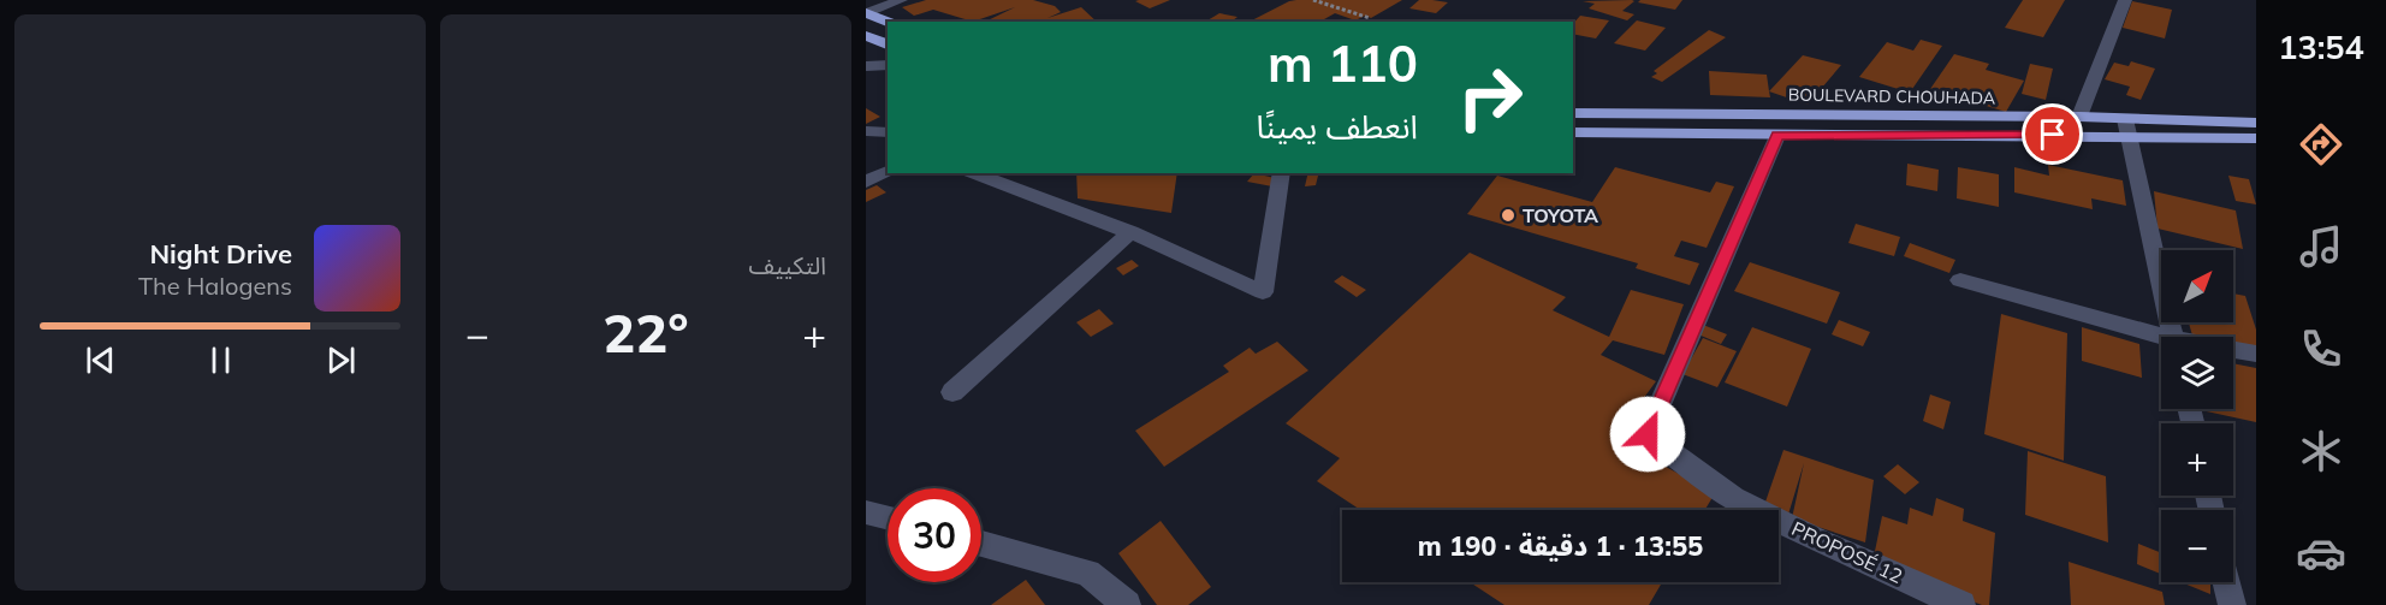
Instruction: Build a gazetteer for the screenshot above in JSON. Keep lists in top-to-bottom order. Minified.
{"streets":{"highway":["BOULEVARD CHOUHADA"],"street":["PROPOSÉ 12"]},"places":["TOYOTA"],"north":"top right","page":{"tabs":"13:54","tile":"التكييف","turn":["110 m","انعطف يمينًا"],"song":["Night Drive","The Halogens"],"map_buttons":["+","−"],"heat":["−","22°","+"],"limit":"30","trip":"13:55 · 1 دقيقة · 190 m"}}
